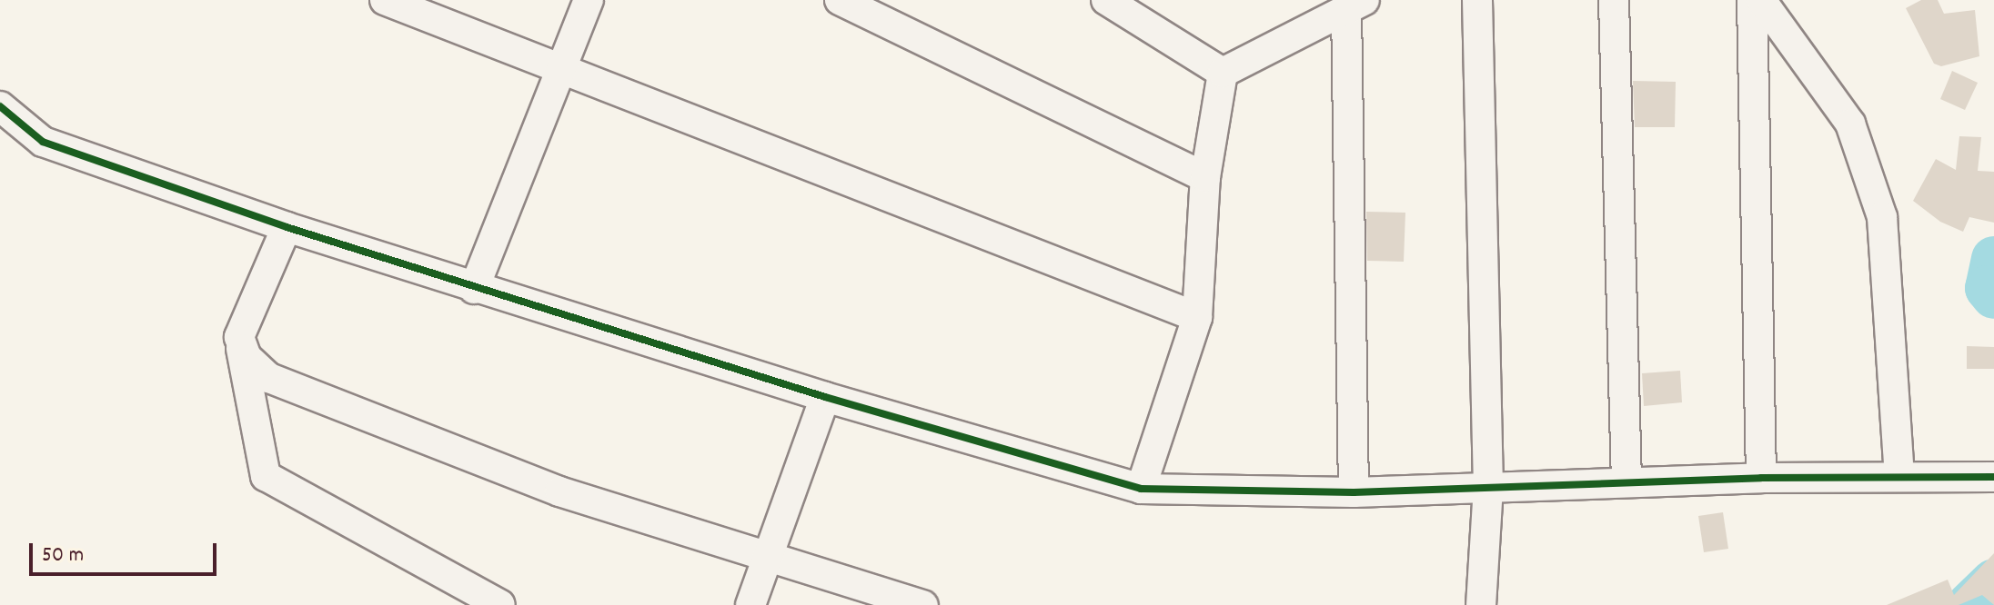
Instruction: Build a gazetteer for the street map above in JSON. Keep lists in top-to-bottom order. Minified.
{"scale_bar":"50 m"}
